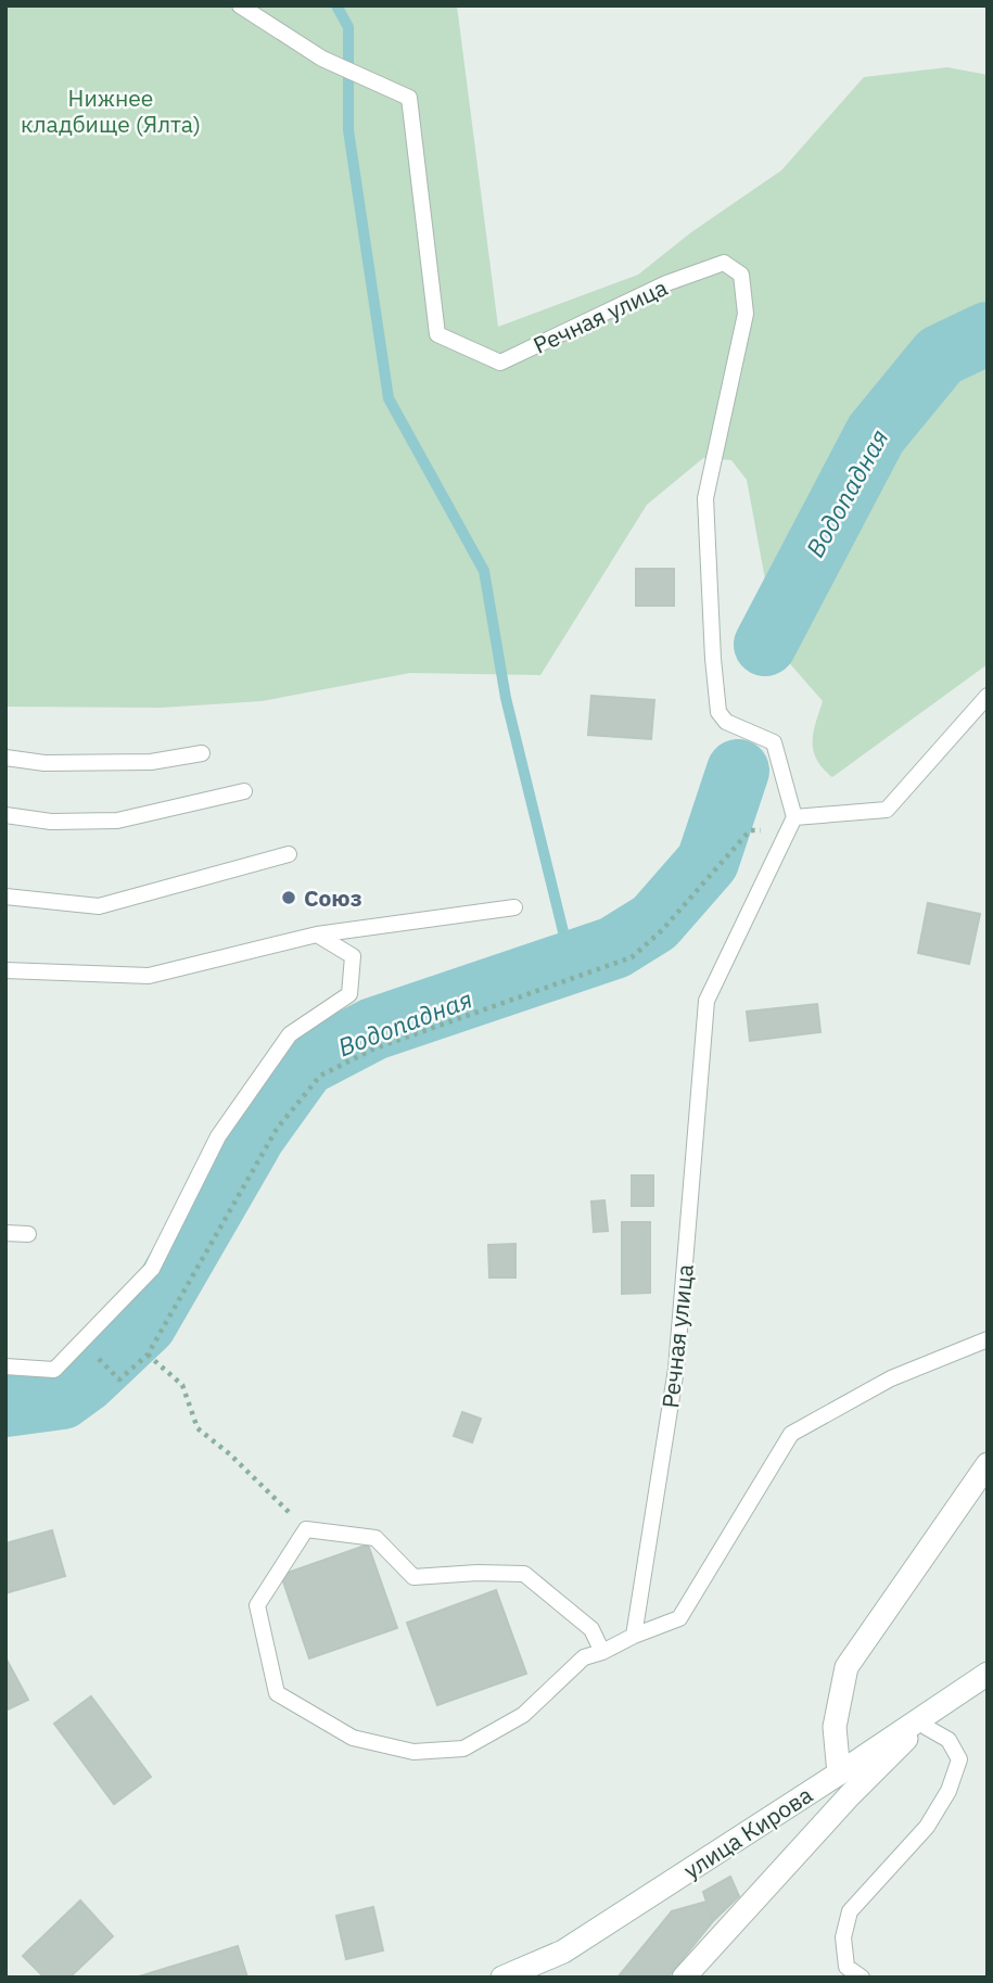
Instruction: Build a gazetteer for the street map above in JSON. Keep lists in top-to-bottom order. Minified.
{"streets":{"main road":["улица Кирова"],"lane":["Речная улица"]},"water":["Водопадная"],"parks":["Нижнее кладбище (Ялта)"],"places":["Союз"]}
